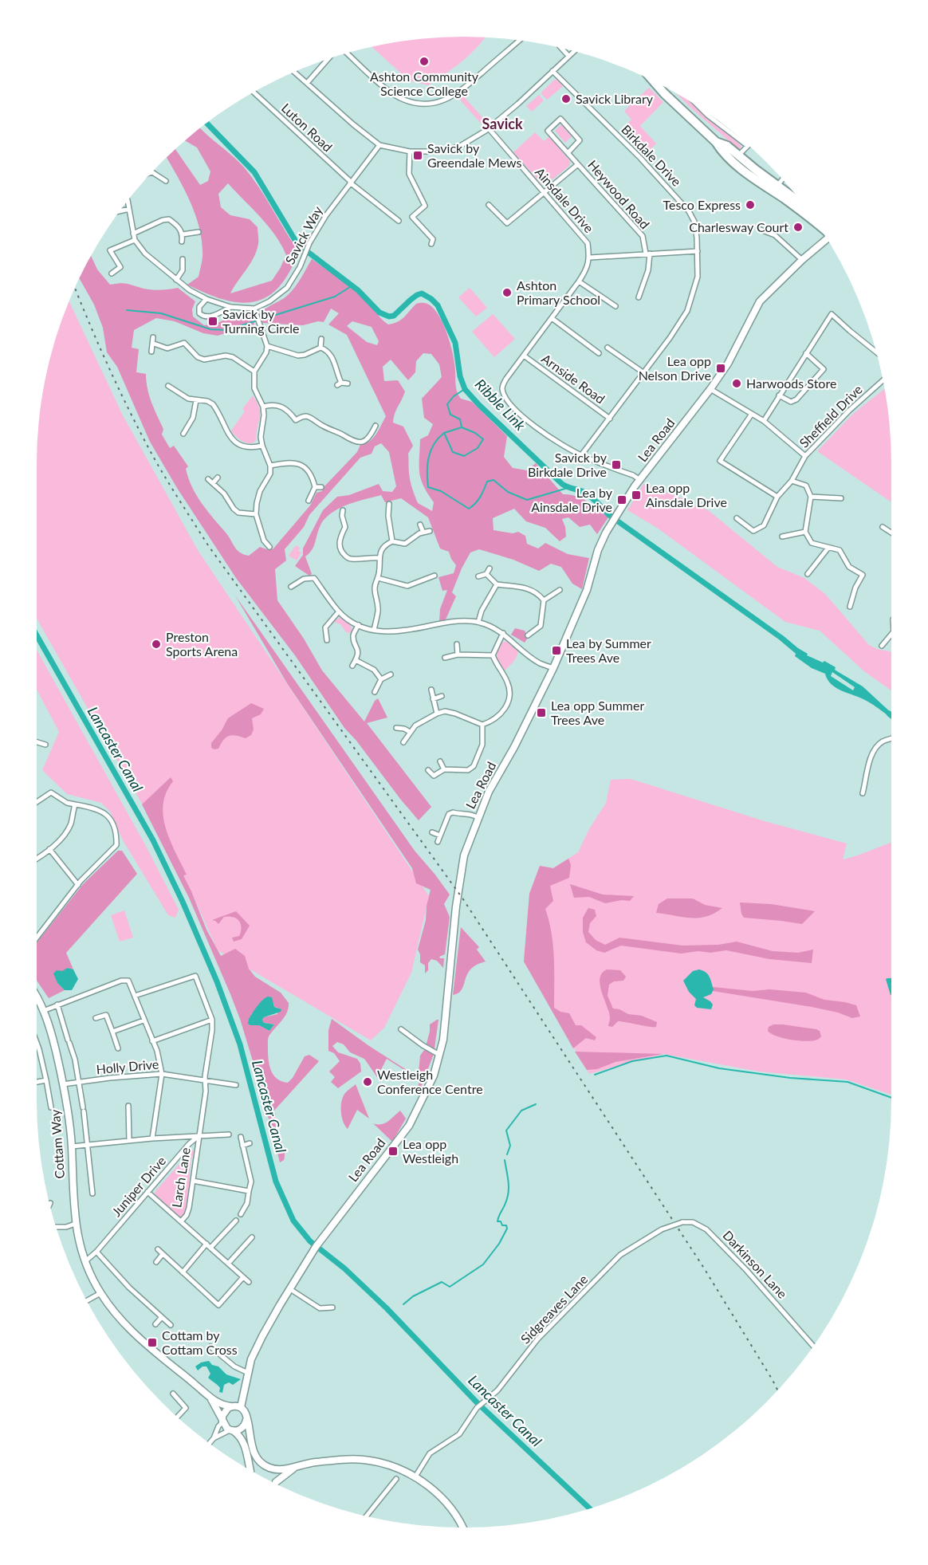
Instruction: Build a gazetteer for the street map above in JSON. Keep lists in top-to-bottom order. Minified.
{"streets":{"street":["Luton Road","Birkdale Drive","Heywood Road","Ainsdale Drive","Savick Way","Arnside Road","Sheffield Drive","Lea Road","Holly Drive","Cottam Way","Larch Lane","Juniper Drive","Darkinson Lane","Sidgreaves Lane"]},"crossings":[["Luton Road","Savick Way"],["Birkdale Drive","Arnside Road"],["Lea Road","Cottam Way"],["Holly Drive","Cottam Way"],["Holly Drive","Larch Lane"],["Cottam Way","Juniper Drive"],["Larch Lane","Juniper Drive"],["Darkinson Lane","Sidgreaves Lane"]],"districts":["Savick"],"water":["Ribble Link","Lancaster Canal"],"places":{"other":["Ashton Community Science College","Savick Library","Tesco Express","Charlesway Court","Ashton Primary School","Harwoods Store","Preston Sports Arena","Westleigh Conference Centre"],"transit":["Savick by Greendale Mews","Savick by Turning Circle","Lea opp Nelson Drive","Savick by Birkdale Drive","Lea opp Ainsdale Drive","Lea by Ainsdale Drive","Lea by Summer Trees Ave","Lea opp Summer Trees Ave","Lea opp Westleigh","Cottam by Cottam Cross"]}}
